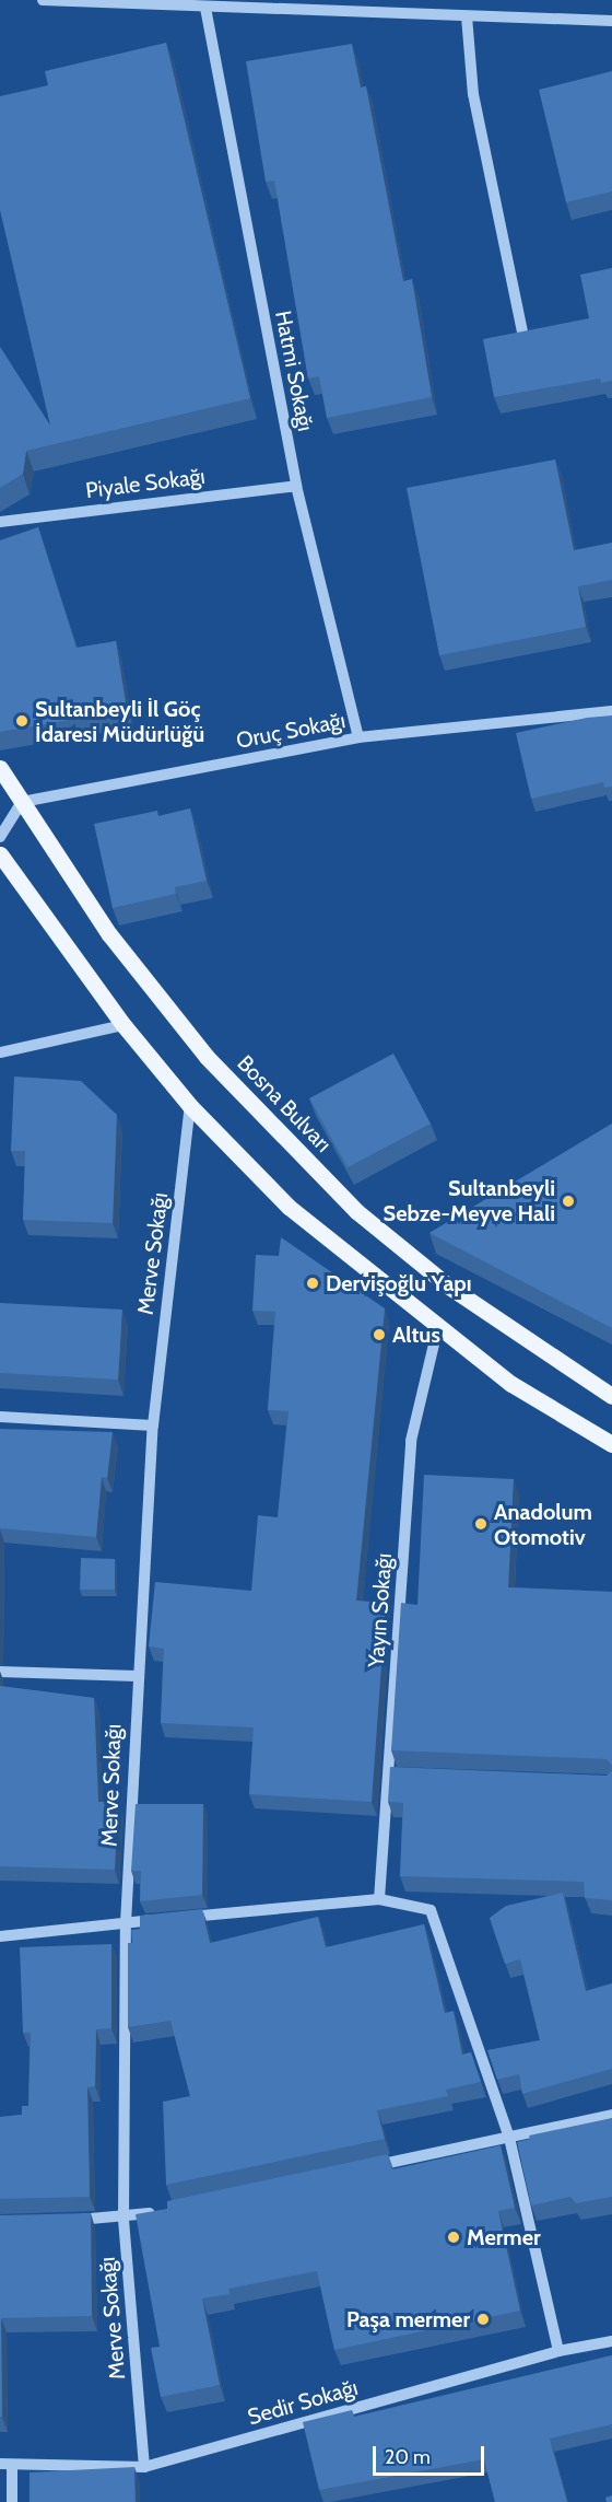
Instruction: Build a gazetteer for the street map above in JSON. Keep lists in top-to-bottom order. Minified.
{"streets":{"main road":["Bosna Bulvarı"],"street":["Hatmi Sokağı","Piyale Sokağı","Oruç Sokağı","Merve Sokağı","Yayın Sokağı","Sedir Sokağı"]},"crossings":[["Hatmi Sokağı","Piyale Sokağı"],["Hatmi Sokağı","Oruç Sokağı"],["Oruç Sokağı","Bosna Bulvarı"],["Merve Sokağı","Sedir Sokağı"]],"places":["Sultanbeyli İl Göç İdaresi Müdürlüğü","Sultanbeyli Sebze-Meyve Hali","Dervişoğlu Yapı","Altus","Anadolum Otomotiv","Mermer","Paşa mermer"],"scale_bar":"20 m"}
